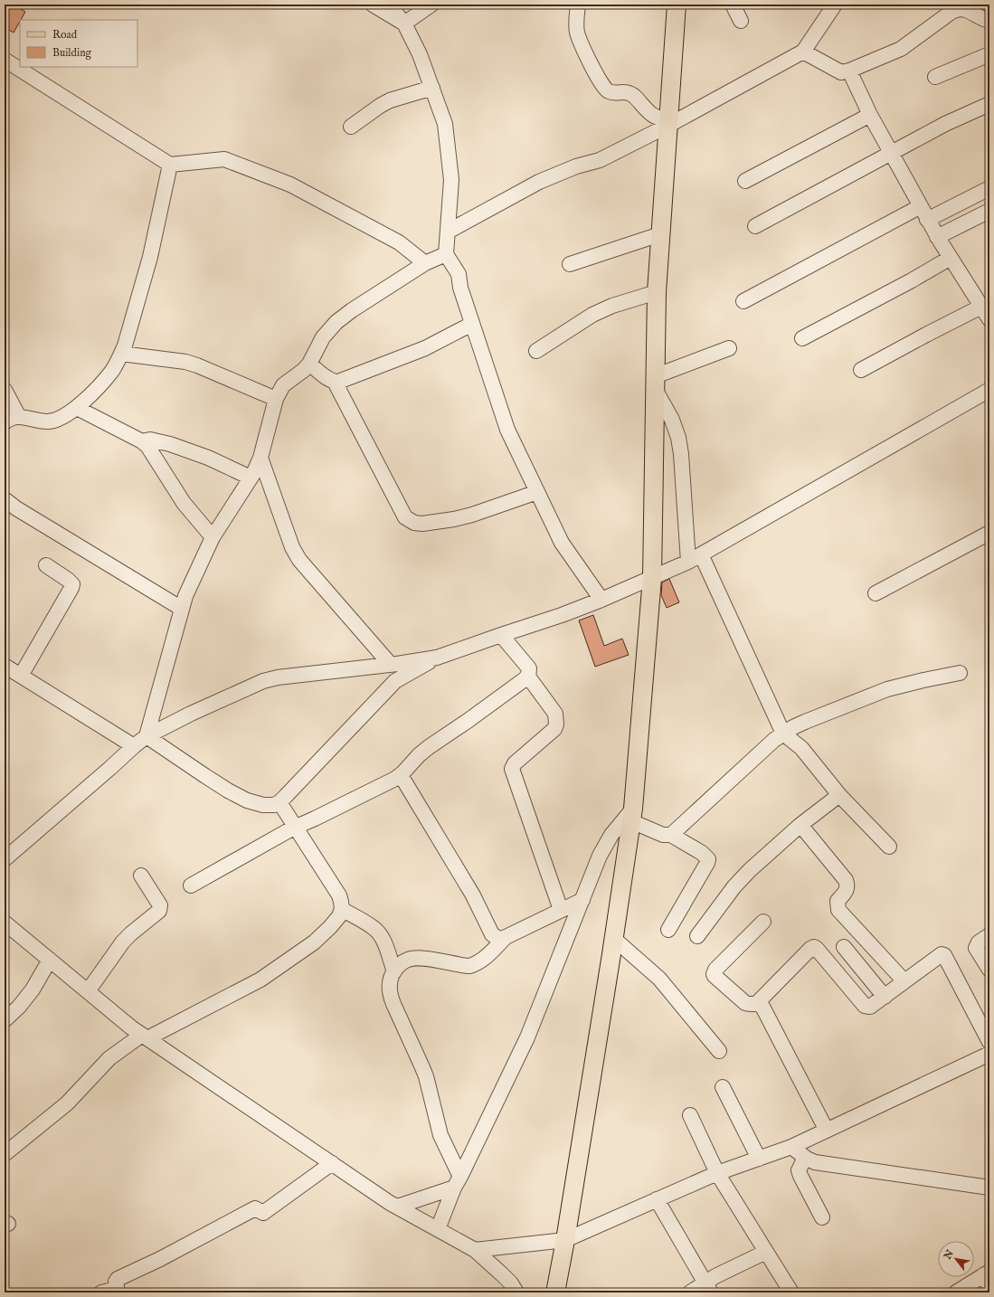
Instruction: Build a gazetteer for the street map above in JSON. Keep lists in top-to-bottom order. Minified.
{"legend":["Road","Building"],"north":"top left"}
